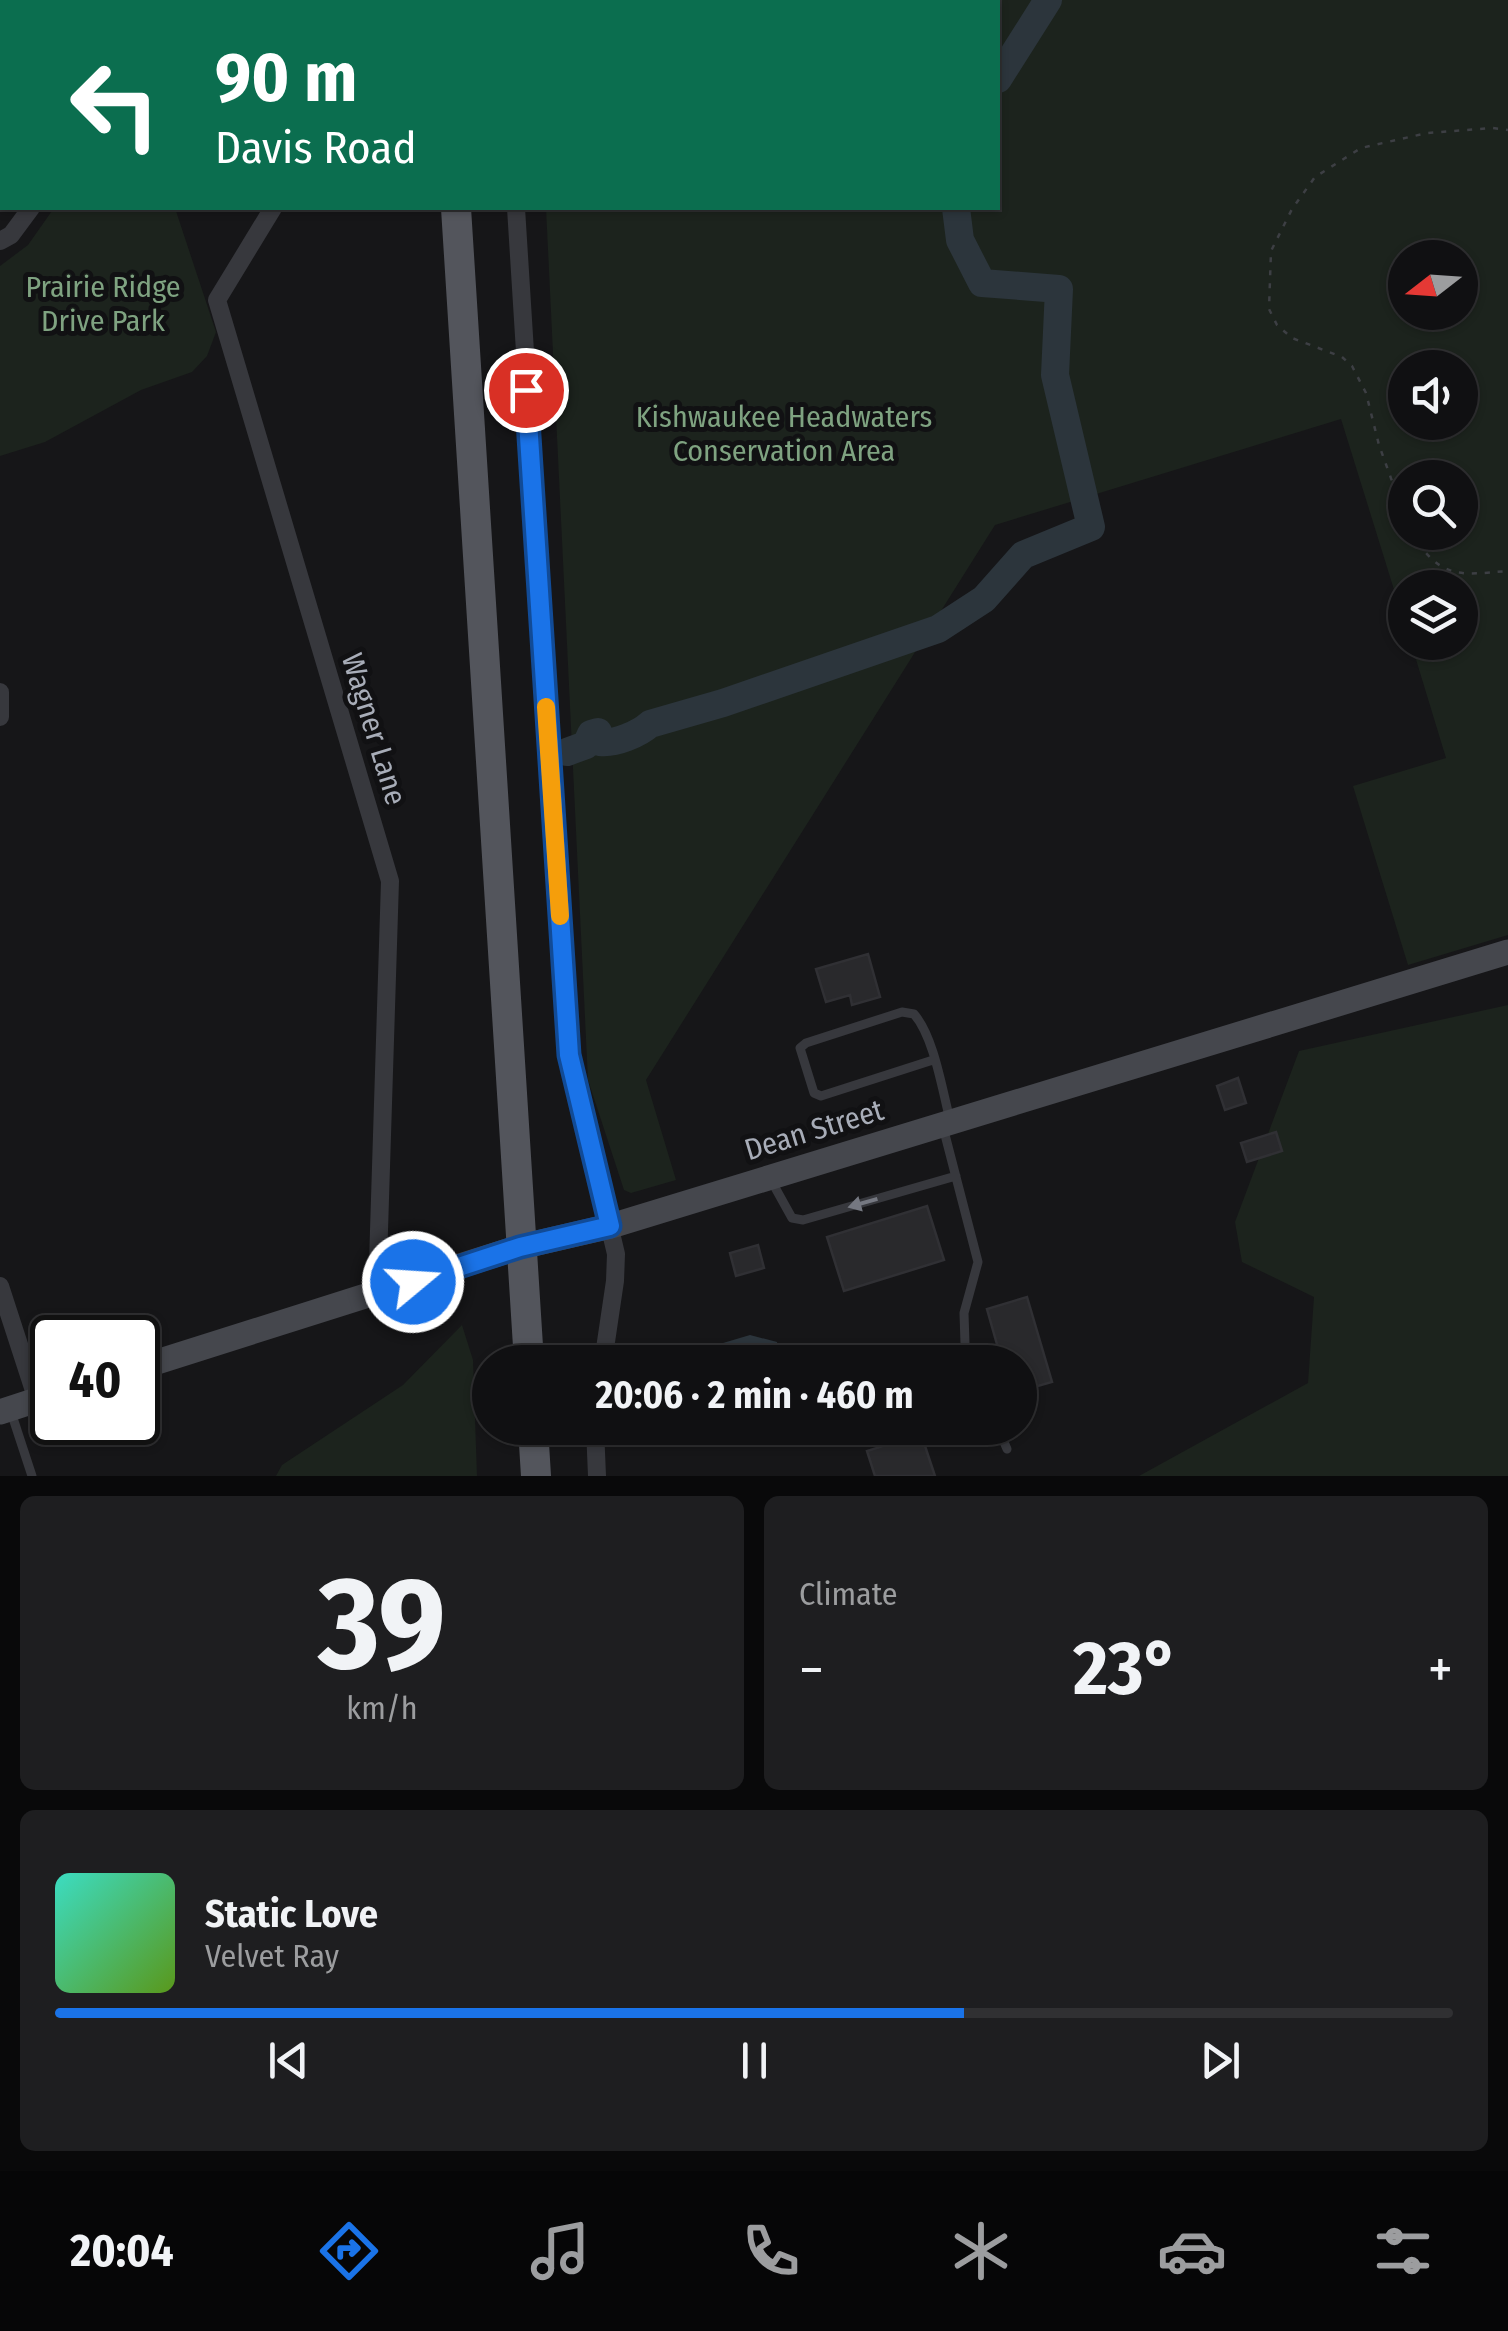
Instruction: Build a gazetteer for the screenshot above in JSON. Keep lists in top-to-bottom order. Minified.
{"streets":{"street":["Wagner Lane","Dean Street"]},"crossings":[["Wagner Lane","Dean Street"]],"parks":["Prairie Ridge Drive Park","Kishwaukee Headwaters Conservation Area"],"north":"left","page":{"turn":["90 m","Davis Road"],"limit":"40","trip":"20:06 · 2 min · 460 m","tile":[["39","km/h"],"Climate"],"heat":["−","23°","+"],"song":["Static Love","Velvet Ray"],"tabs":"20:04"}}
